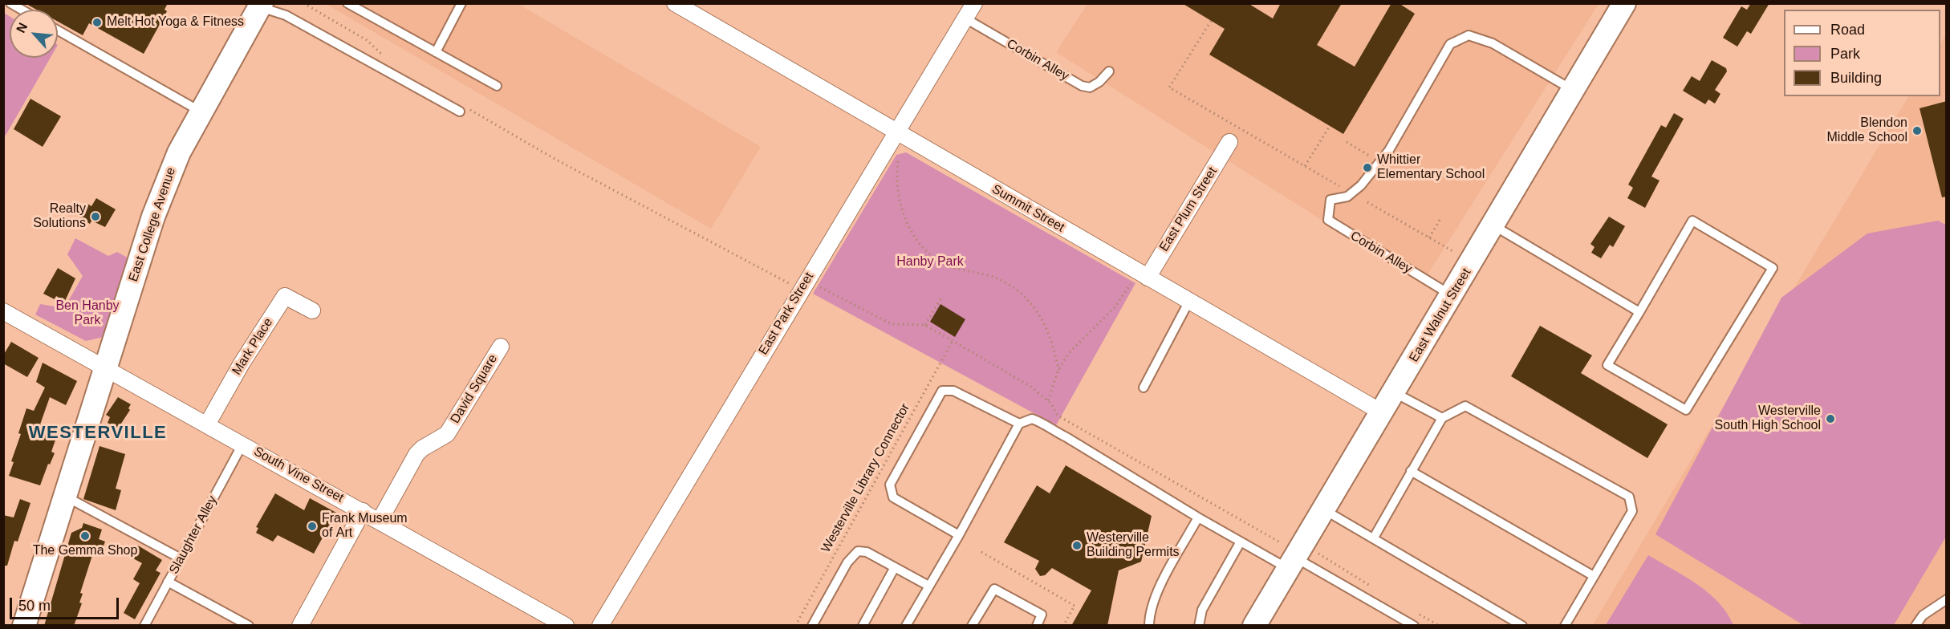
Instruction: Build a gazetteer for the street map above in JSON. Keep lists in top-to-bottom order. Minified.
{"streets":{"main road":["East College Avenue","East Walnut Street"],"street":["Summit Street","East Plum Street","East Park Street","Mark Place","David Square","South Vine Street"],"lane":["Corbin Alley","Slaughter Alley"],"path":["Westerville Library Connector"]},"crossings":[["Corbin Alley","East Park Street"],["Corbin Alley","East Walnut Street"],["Summit Street","East Plum Street"],["Summit Street","East Park Street"],["Summit Street","East Walnut Street"],["East College Avenue","South Vine Street"],["Mark Place","South Vine Street"],["David Square","South Vine Street"],["South Vine Street","Slaughter Alley"]],"districts":["WESTERVILLE"],"parks":["Hanby Park","Ben Hanby Park"],"places":["Melt Hot Yoga & Fitness","Blendon Middle School","Whittier Elementary School","Realty Solutions","Westerville South High School","Frank Museum of Art","The Gemma Shop","Westerville Building Permits"],"legend":["Road","Park","Building"],"scale_bar":"50 m","north":"top left"}
